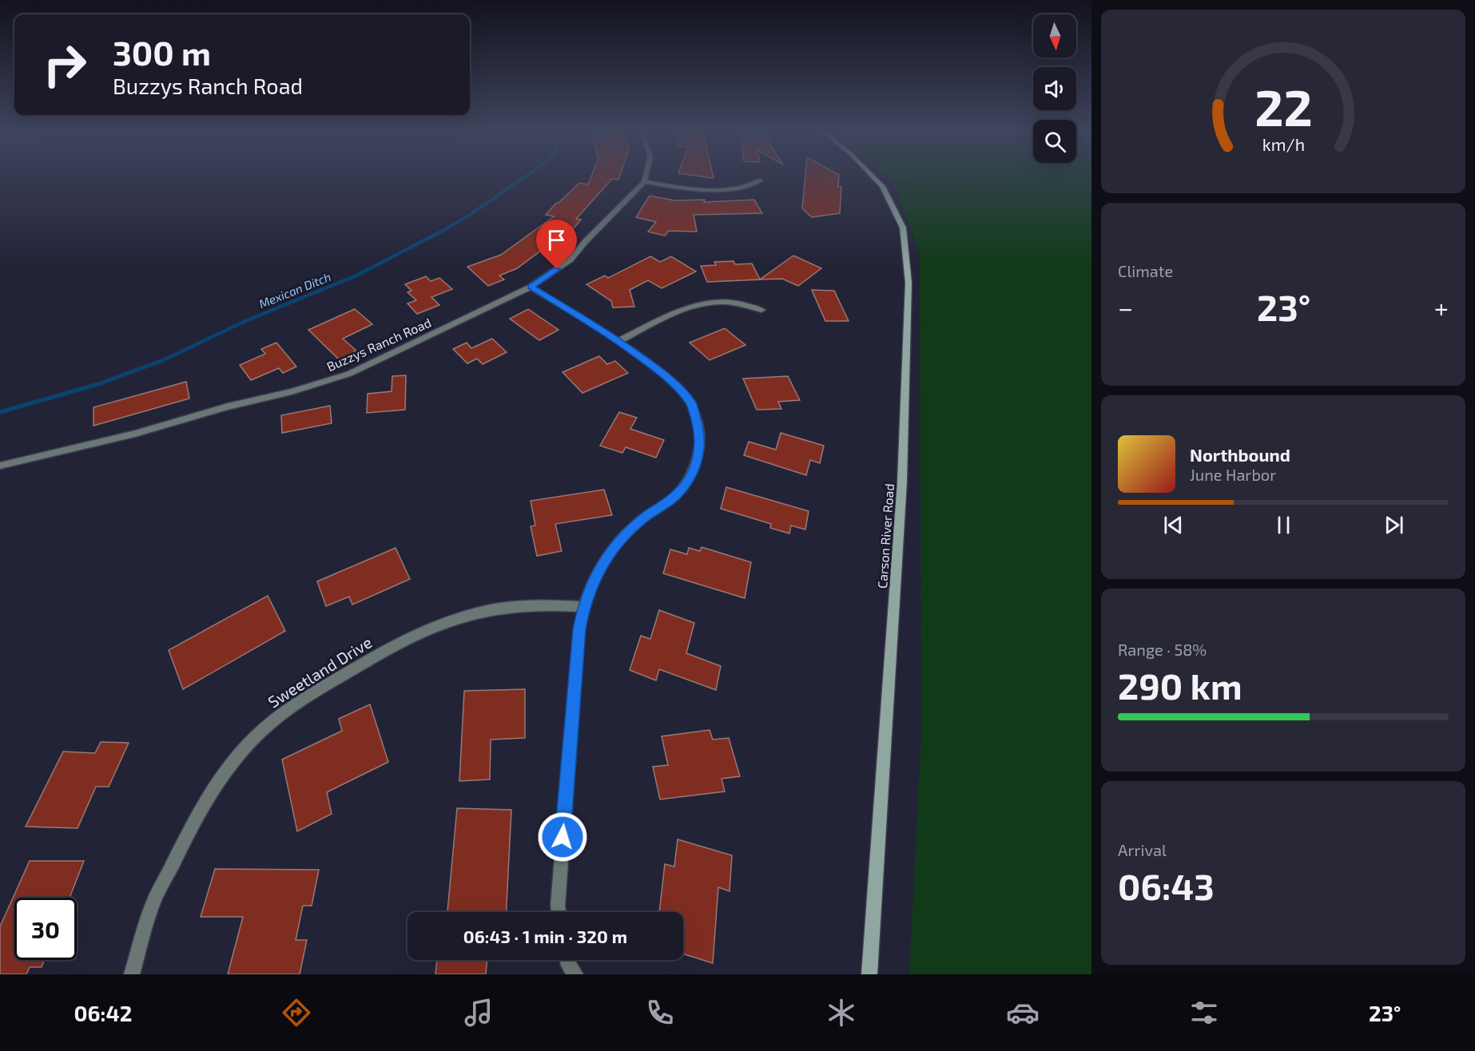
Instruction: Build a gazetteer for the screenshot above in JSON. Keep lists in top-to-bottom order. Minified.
{"streets":{"street":["Buzzys Ranch Road","Carson River Road","Sweetland Drive"]},"water":["Mexican Ditch"],"north":"bottom","page":{"turn":["300 m","Buzzys Ranch Road"],"tile":["Climate",["Range · 58%","290 km"],["Arrival","06:43"]],"heat":["−","23°","+"],"song":["Northbound","June Harbor"],"limit":"30","trip":"06:43 · 1 min · 320 m","tabs":["06:42","23°"],"gauge":["22","km/h"]}}
